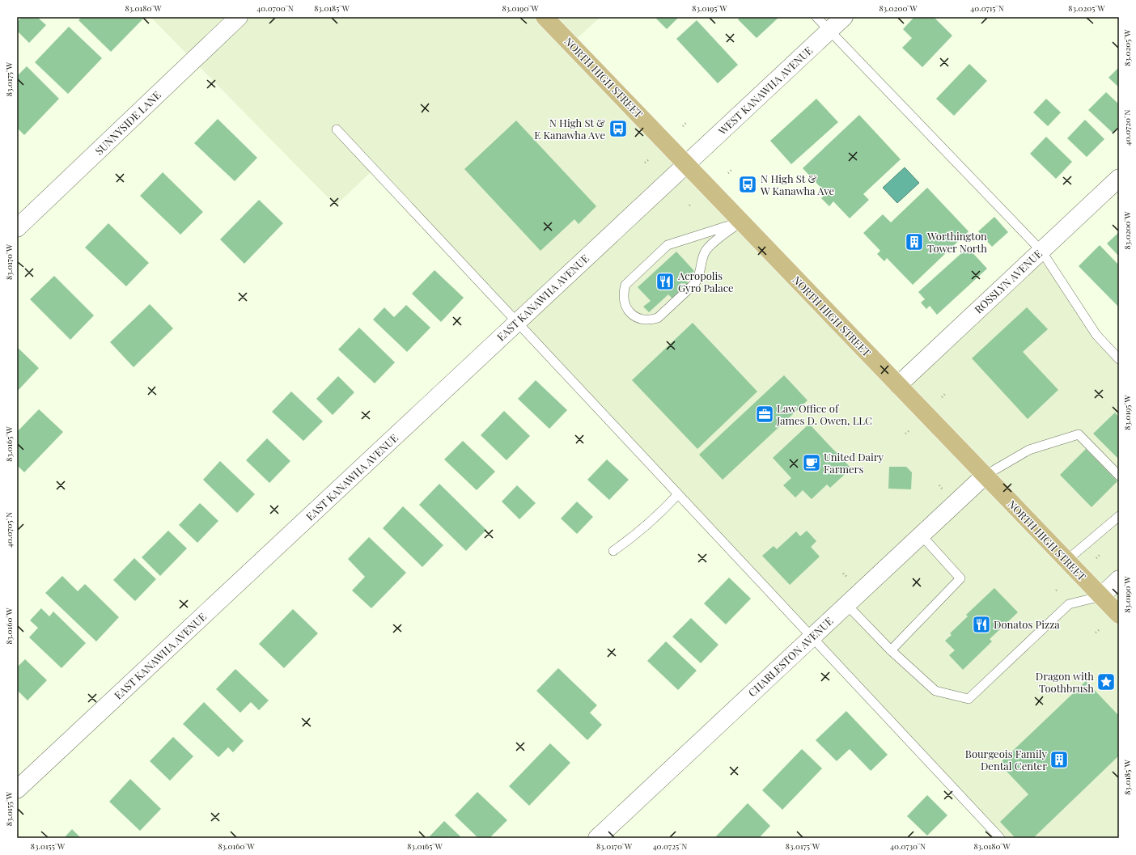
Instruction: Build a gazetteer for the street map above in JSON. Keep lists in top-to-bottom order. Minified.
{"streets":{"main road":["NORTH HIGH STREET"],"street":["WEST KANAWHA AVENUE","SUNNYSIDE LANE","ROSSLYN AVENUE","EAST KANAWHA AVENUE","CHARLESTON AVENUE"]},"crossings":[["NORTH HIGH STREET","WEST KANAWHA AVENUE"],["NORTH HIGH STREET","ROSSLYN AVENUE"],["NORTH HIGH STREET","EAST KANAWHA AVENUE"],["NORTH HIGH STREET","CHARLESTON AVENUE"],["WEST KANAWHA AVENUE","EAST KANAWHA AVENUE"]],"places":{"bus stop":["N High St & E Kanawha Ave","N High St & W Kanawha Ave"],"building":["Worthington Tower North","Bourgeois Family Dental Center"],"restaurant":["Acropolis Gyro Palace","Donatos Pizza"],"office":["Law Office of James D. Owen, LLC"],"cafe":["United Dairy Farmers"],"place":["Dragon with Toothbrush"]},"coordinates":["83.0180°W","40.0700°N","83.0185°W","83.0190°W","83.0195°W","83.0200°W","40.0715°N","83.0205°W","83.0175°W","40.0720°N","83.0170°W","83.0165°W","40.0705°N","83.0160°W","83.0155°W","40.0725°N","40.0730°N"]}
